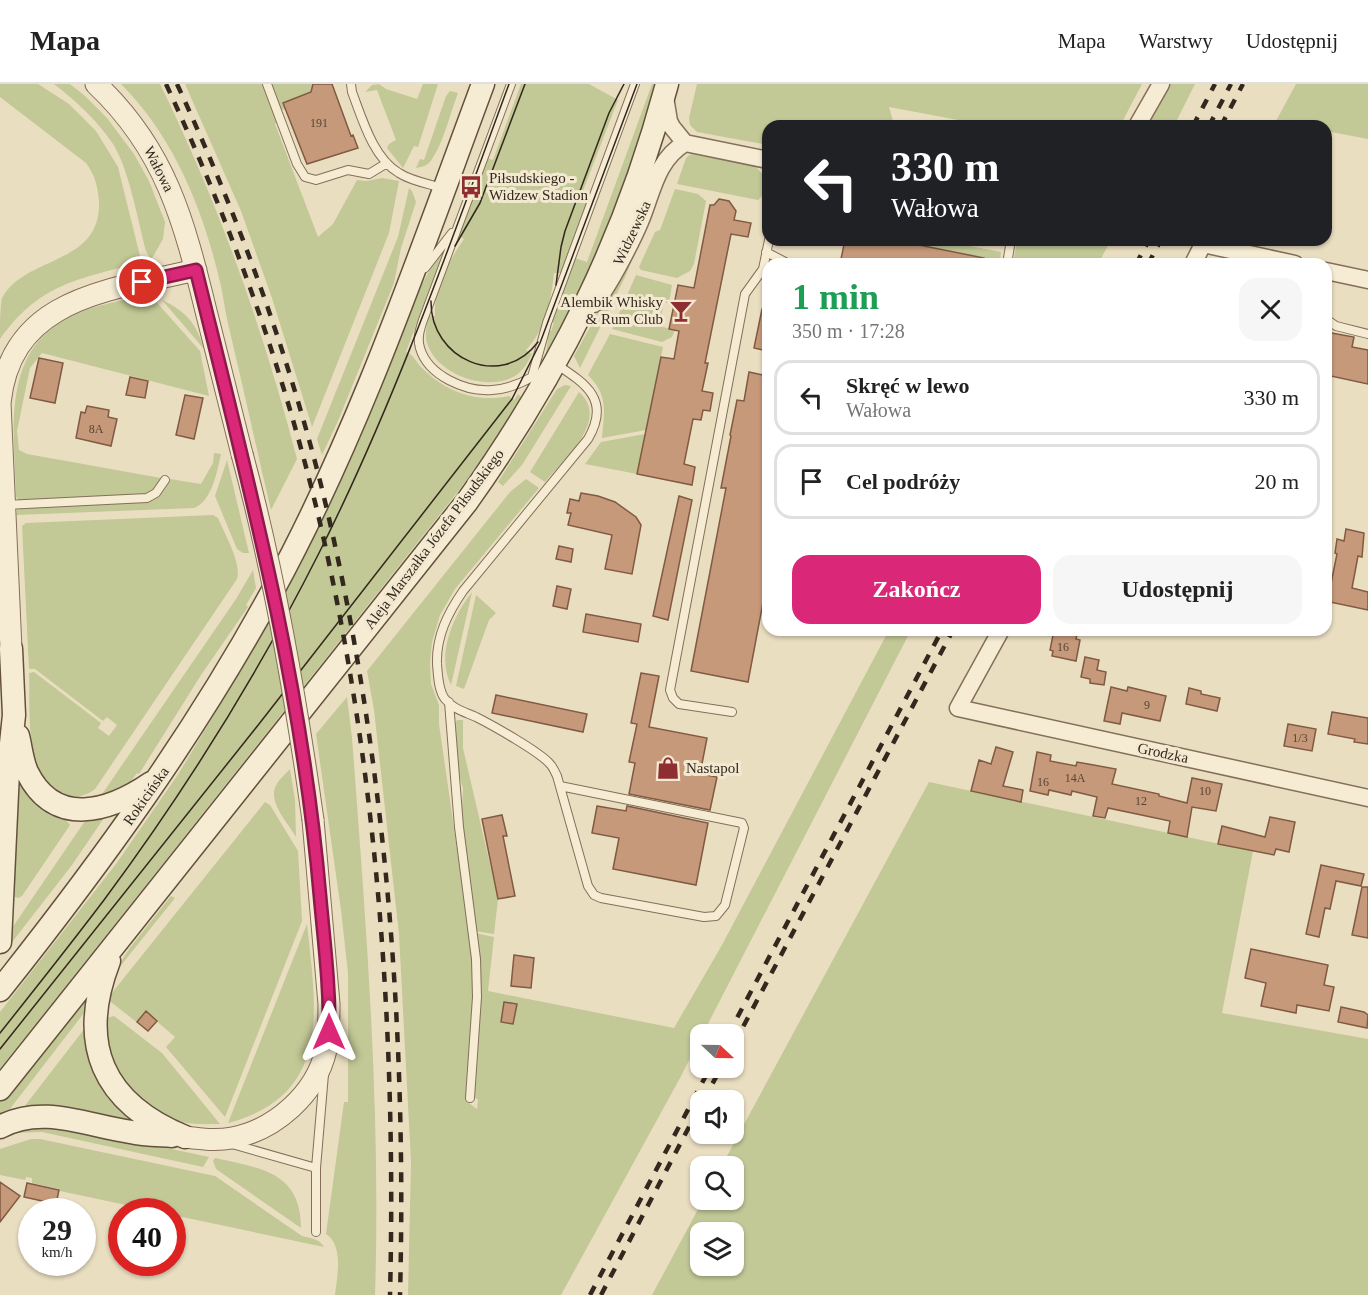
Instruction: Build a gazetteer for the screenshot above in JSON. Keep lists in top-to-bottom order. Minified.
{"streets":{"main road":["Aleja Marszałka Józefa Piłsudskiego","Rokicińska"],"street":["Wałowa","Widzewska","Grodzka"]},"crossings":[["Widzewska","Aleja Marszałka Józefa Piłsudskiego"]],"places":{"bus stop":["Piłsudskiego - Widzew Stadion"],"bar":["Alembik Whisky & Rum Club"],"shop":["Nastapol"]},"house_numbers":["191","8A","16","9","1/3","14A","16","10","12"],"north":"right","page":{"header":"Mapa","nav":["Mapa","Warstwy","Udostępnij"],"turn":["330 m","Wałowa"],"heading":["1 min","350 m · 17:28"],"list":[{"name":"Skręć w lewo","note":"Wałowa","value":"330 m"},{"name":"Cel podróży","value":"20 m"}],"buttons":["Zakończ","Udostępnij"],"speed":"29 km/h","limit":"40"}}
